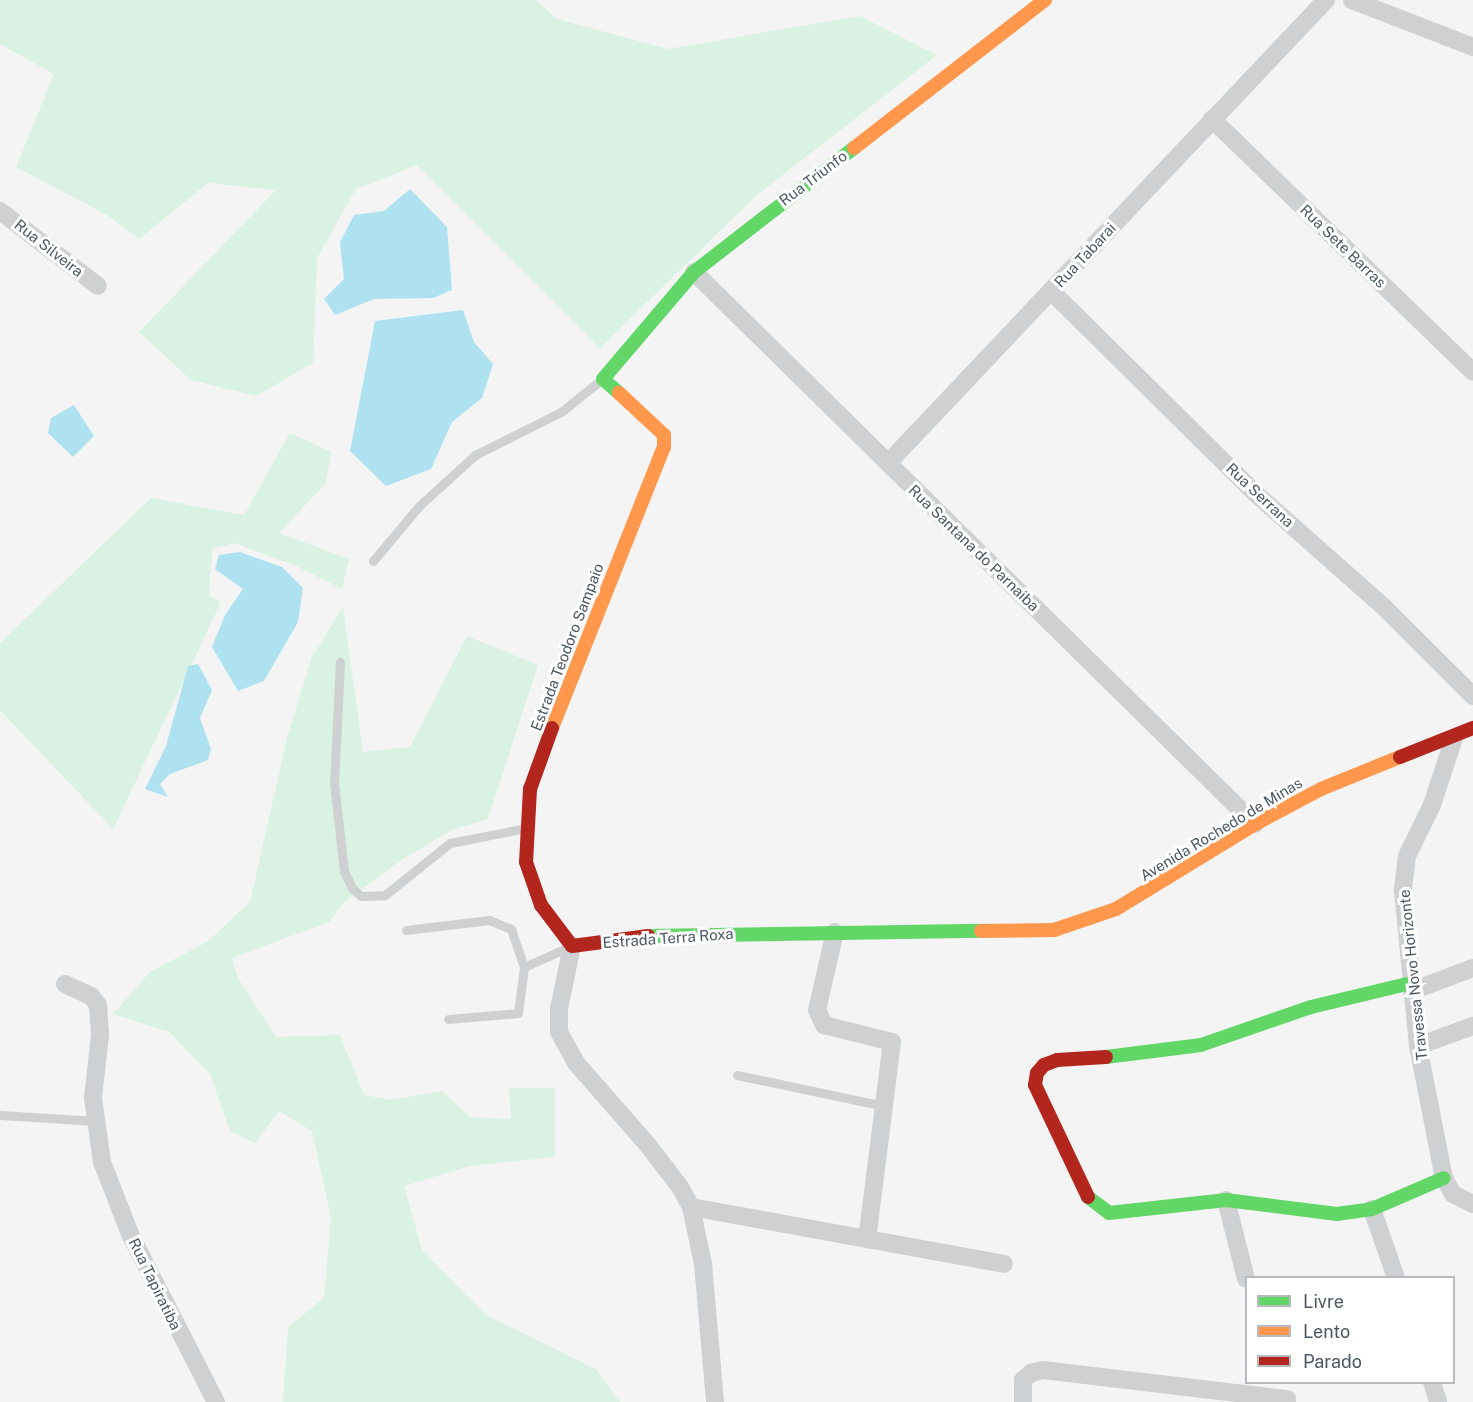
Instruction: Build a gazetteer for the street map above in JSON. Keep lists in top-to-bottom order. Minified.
{"streets":{"street":["Rua Triunfo","Rua Sete Barras","Rua Silveira","Rua Tabarai","Rua Serrana","Rua Santana do Parnaiba","Estrada Teodoro Sampaio","Avenida Rochedo de Minas","Estrada Terra Roxa","Travessa Novo Horizonte","Rua Tapiratiba"]},"crossings":[["Rua Triunfo","Rua Santana do Parnaiba"],["Rua Triunfo","Estrada Teodoro Sampaio"],["Rua Sete Barras","Rua Tabarai"],["Rua Tabarai","Rua Serrana"],["Rua Tabarai","Rua Santana do Parnaiba"],["Rua Santana do Parnaiba","Avenida Rochedo de Minas"],["Estrada Teodoro Sampaio","Estrada Terra Roxa"],["Avenida Rochedo de Minas","Estrada Terra Roxa"],["Avenida Rochedo de Minas","Travessa Novo Horizonte"]],"legend":["Livre","Lento","Parado"]}
